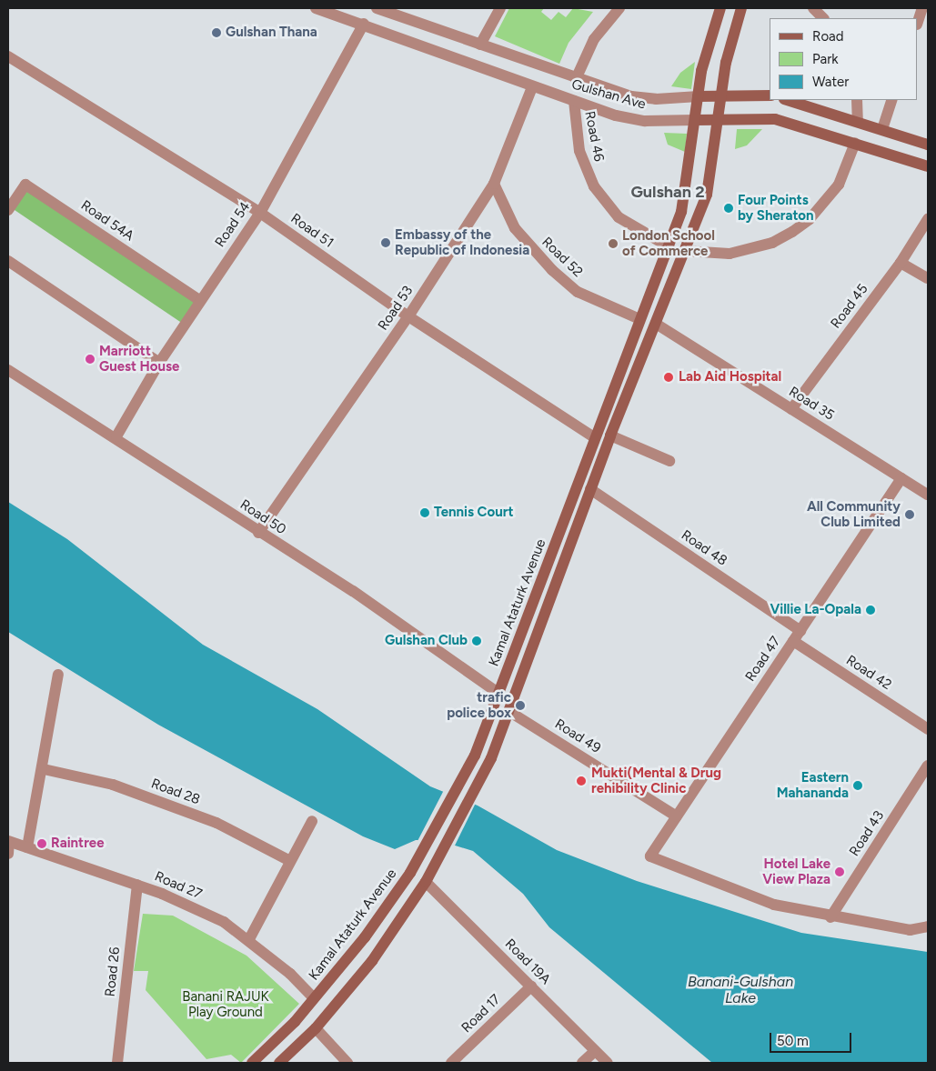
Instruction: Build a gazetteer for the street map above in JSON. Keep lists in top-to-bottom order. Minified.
{"streets":{"main road":["Gulshan Ave","Kamal Ataturk Avenue"],"street":["Road 46","Road 54A","Road 54","Road 51","Road 52","Road 45","Road 53","Road 35","Road 50","Road 48","Road 47","Road 42","Road 49","Road 28","Road 43","Road 27","Road 19A","Road 26","Road 17"]},"crossings":[["Gulshan Ave","Road 46"],["Gulshan Ave","Road 54"],["Gulshan Ave","Road 53"],["Gulshan Ave","Kamal Ataturk Avenue"],["Road 46","Kamal Ataturk Avenue"],["Road 54A","Road 54"],["Road 54","Road 51"],["Road 54","Road 50"],["Road 51","Road 53"],["Road 51","Kamal Ataturk Avenue"],["Road 52","Road 53"],["Road 52","Kamal Ataturk Avenue"],["Road 45","Road 35"],["Road 53","Road 50"],["Road 35","Kamal Ataturk Avenue"],["Road 35","Road 47"],["Road 50","Kamal Ataturk Avenue"],["Road 48","Kamal Ataturk Avenue"],["Road 48","Road 47"],["Road 48","Road 42"],["Kamal Ataturk Avenue","Road 49"],["Kamal Ataturk Avenue","Road 27"],["Kamal Ataturk Avenue","Road 19A"],["Road 47","Road 42"],["Road 47","Road 49"],["Road 47","Road 43"],["Road 27","Road 26"],["Road 19A","Road 17"]],"districts":["Gulshan 2"],"water":["Banani-Gulshan Lake"],"parks":["Banani RAJUK Play Ground"],"places":["Gulshan Thana","Four Points by Sheraton","Embassy of the Republic of Indonesia","London School of Commerce","Marriott Guest House","Lab Aid Hospital","Tennis Court","All Community Club Limited","Villie La-Opala","Gulshan Club","trafic police box","Mukti(Mental & Drug rehibility Clinic","Eastern Mahananda","Raintree","Hotel Lake View Plaza"],"legend":["Road","Park","Water"],"scale_bar":"50 m"}
